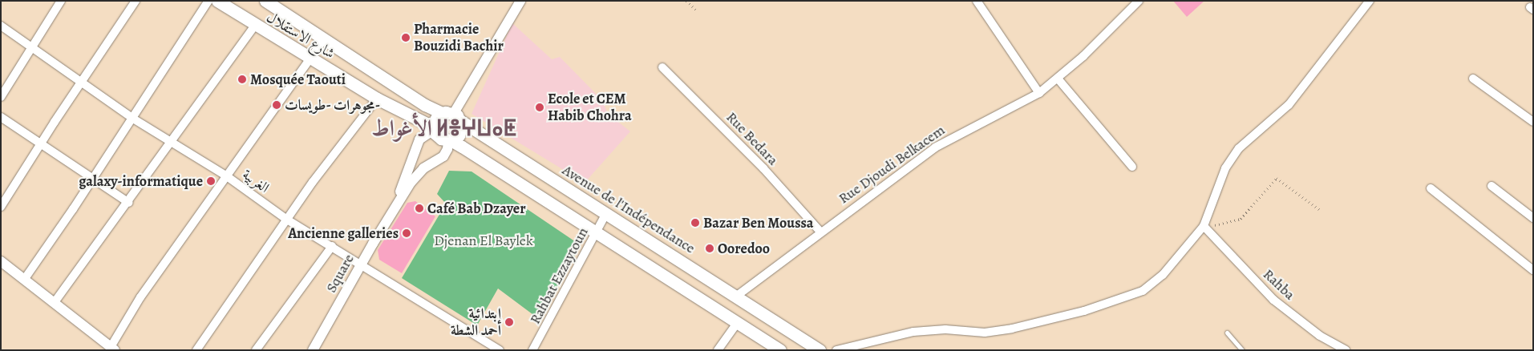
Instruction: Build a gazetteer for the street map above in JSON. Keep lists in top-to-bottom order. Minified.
{"streets":{"main road":["شارع الاستقلال","Avenue de l'Indépendance"],"street":["Rue Bedara","Rue Djoudi Belkacem","الغربية","Square","Rahbat Ezzaytoun","Rahba"]},"crossings":[["شارع الاستقلال","Avenue de l'Indépendance"],["Rue Bedara","Rue Djoudi Belkacem"],["Rue Djoudi Belkacem","Avenue de l'Indépendance"],["الغربية","Square"],["Avenue de l'Indépendance","Rahbat Ezzaytoun"]],"districts":["الأغواط ⵍⴻⵖⵡⴰⵟ"],"parks":["Djenan El Baylek"],"places":["Pharmacie Bouzidi Bachir","Mosquée Taouti","مجوهرات -طويسات-","Ecole et CEM Habib Chohra","galaxy-informatique","Café Bab Dzayer","Bazar Ben Moussa","Ancienne galleries","Ooredoo","إبتدائية أحمد الشطة"]}
